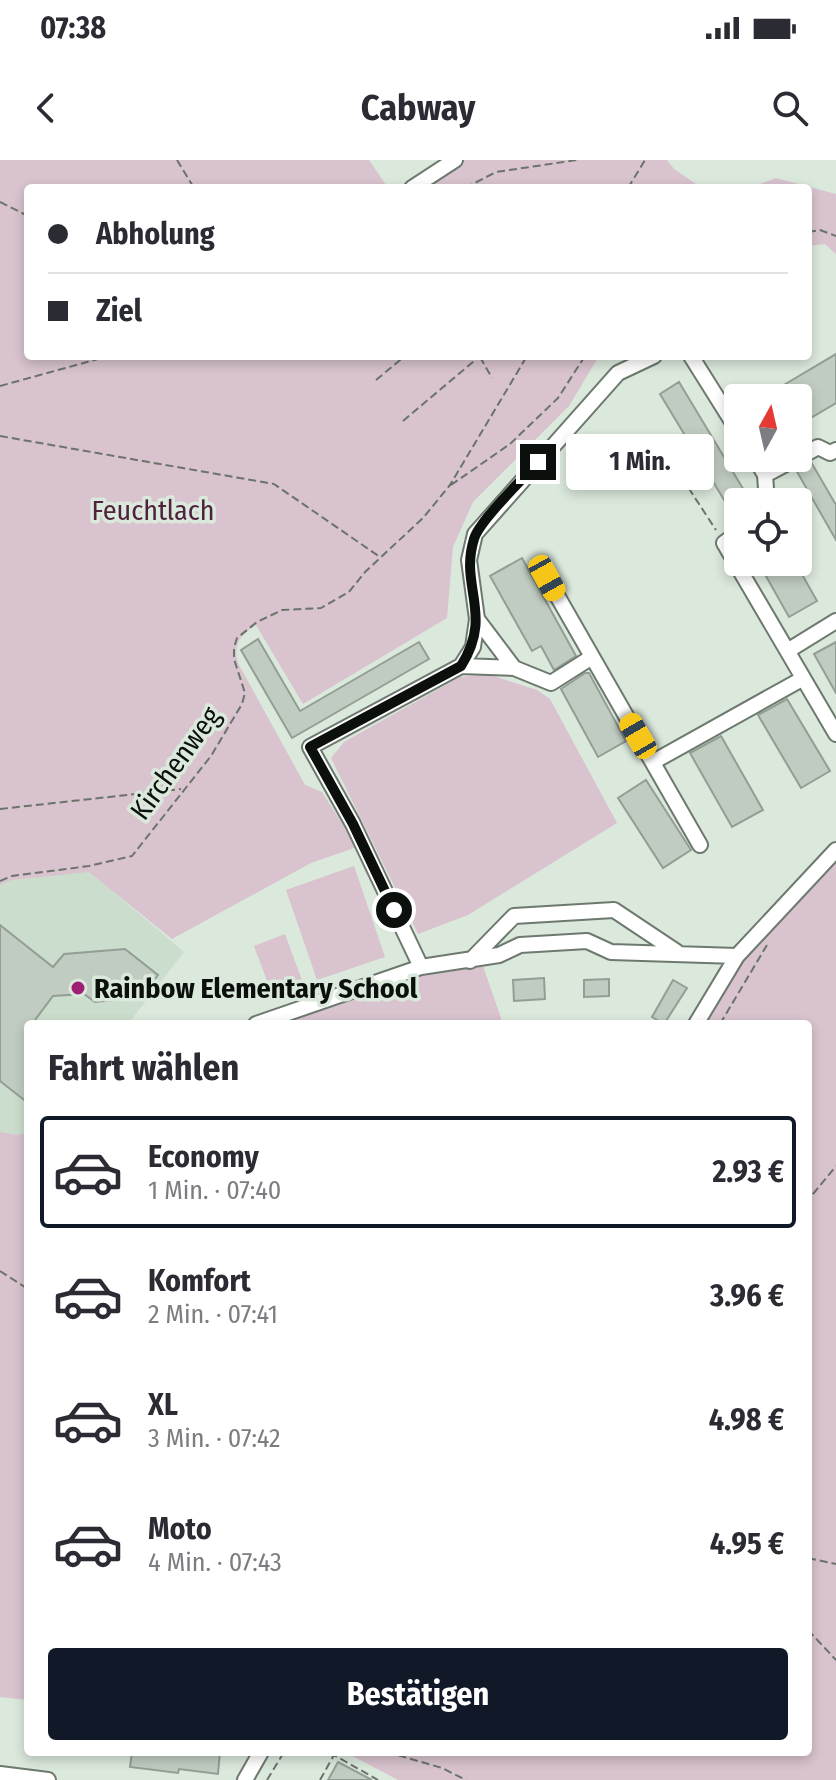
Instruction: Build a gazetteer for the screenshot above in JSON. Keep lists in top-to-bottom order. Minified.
{"streets":{"path":["Kirchenweg"]},"parks":["Feuchtlach"],"places":["Rainbow Elementary School"],"north":"top","page":{"status":"07:38","header":"Cabway","banner":["Abholung","Ziel"],"bubble":"1 Min.","heading":"Fahrt wählen","list":[{"name":"Economy","note":"1 Min. · 07:40","value":"2.93 €"},{"name":"Komfort","note":"2 Min. · 07:41","value":"3.96 €"},{"name":"XL","note":"3 Min. · 07:42","value":"4.98 €"},{"name":"Moto","note":"4 Min. · 07:43","value":"4.95 €"}],"buttons":"Bestätigen"}}
